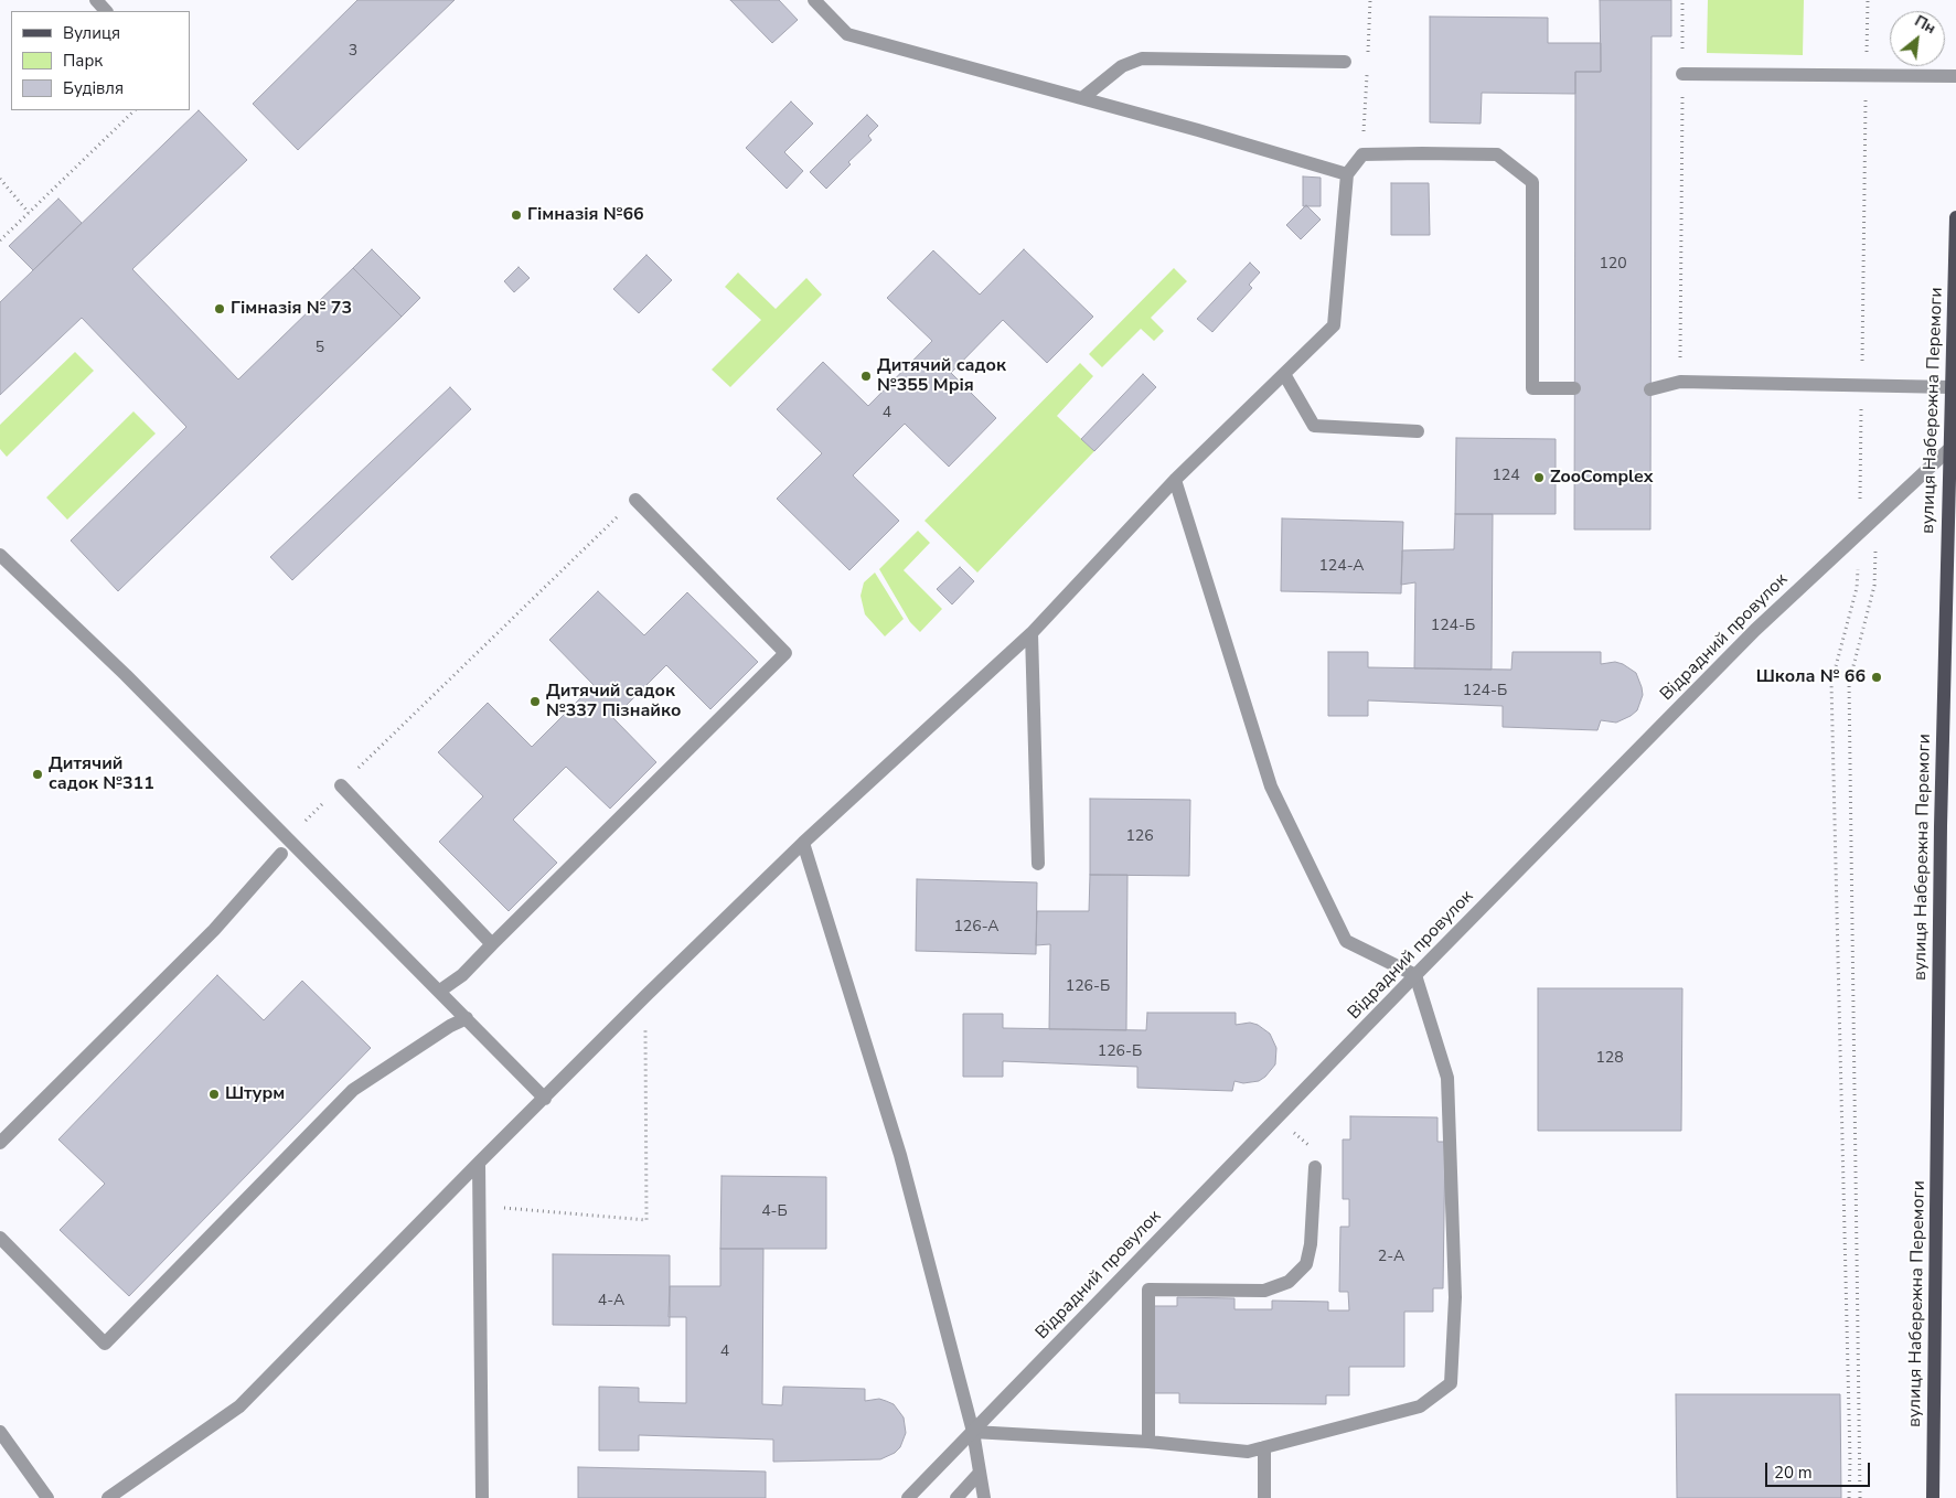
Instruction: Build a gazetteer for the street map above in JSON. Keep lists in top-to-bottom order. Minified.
{"streets":{"main road":["вулиця Набережна Перемоги"],"street":["Відрадний провулок"]},"crossings":[["вулиця Набережна Перемоги","Відрадний провулок"]],"places":["Гімназія №66","Гімназія № 73","Дитячий садок №355 Мрія","ZooComplex","Школа № 66","Дитячий садок №337 Пізнайко","Дитячий садок №311","Штурм"],"house_numbers":["3","120","5","4","124","124-А","124-Б","124-Б","126","126-А","126-Б","126-Б","128","4-Б","2-А","4-А","4"],"legend":["Вулиця","Парк","Будівля"],"scale_bar":"20 m","north":"top right"}
